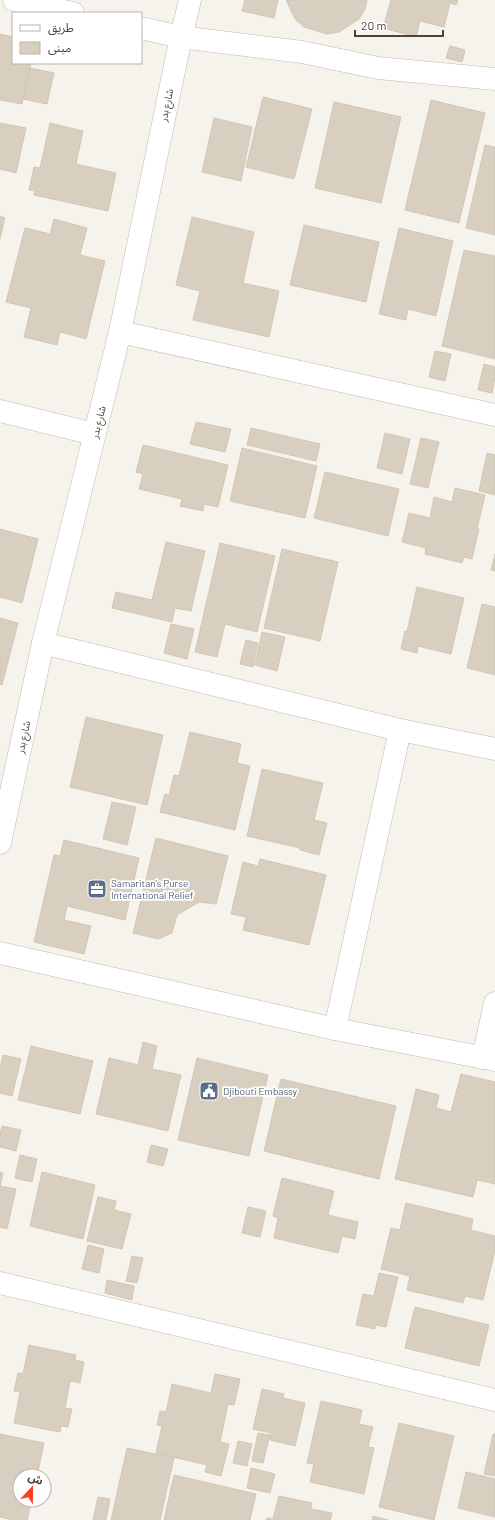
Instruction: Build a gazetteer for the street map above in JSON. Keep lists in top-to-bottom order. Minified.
{"streets":{"street":["شارع بدر"]},"places":{"office":["Samaritan’s Purse International Relief"],"public building":["Djibouti Embassy"]},"legend":["طريق","مبنى"],"scale_bar":"20 m","north":"top"}
